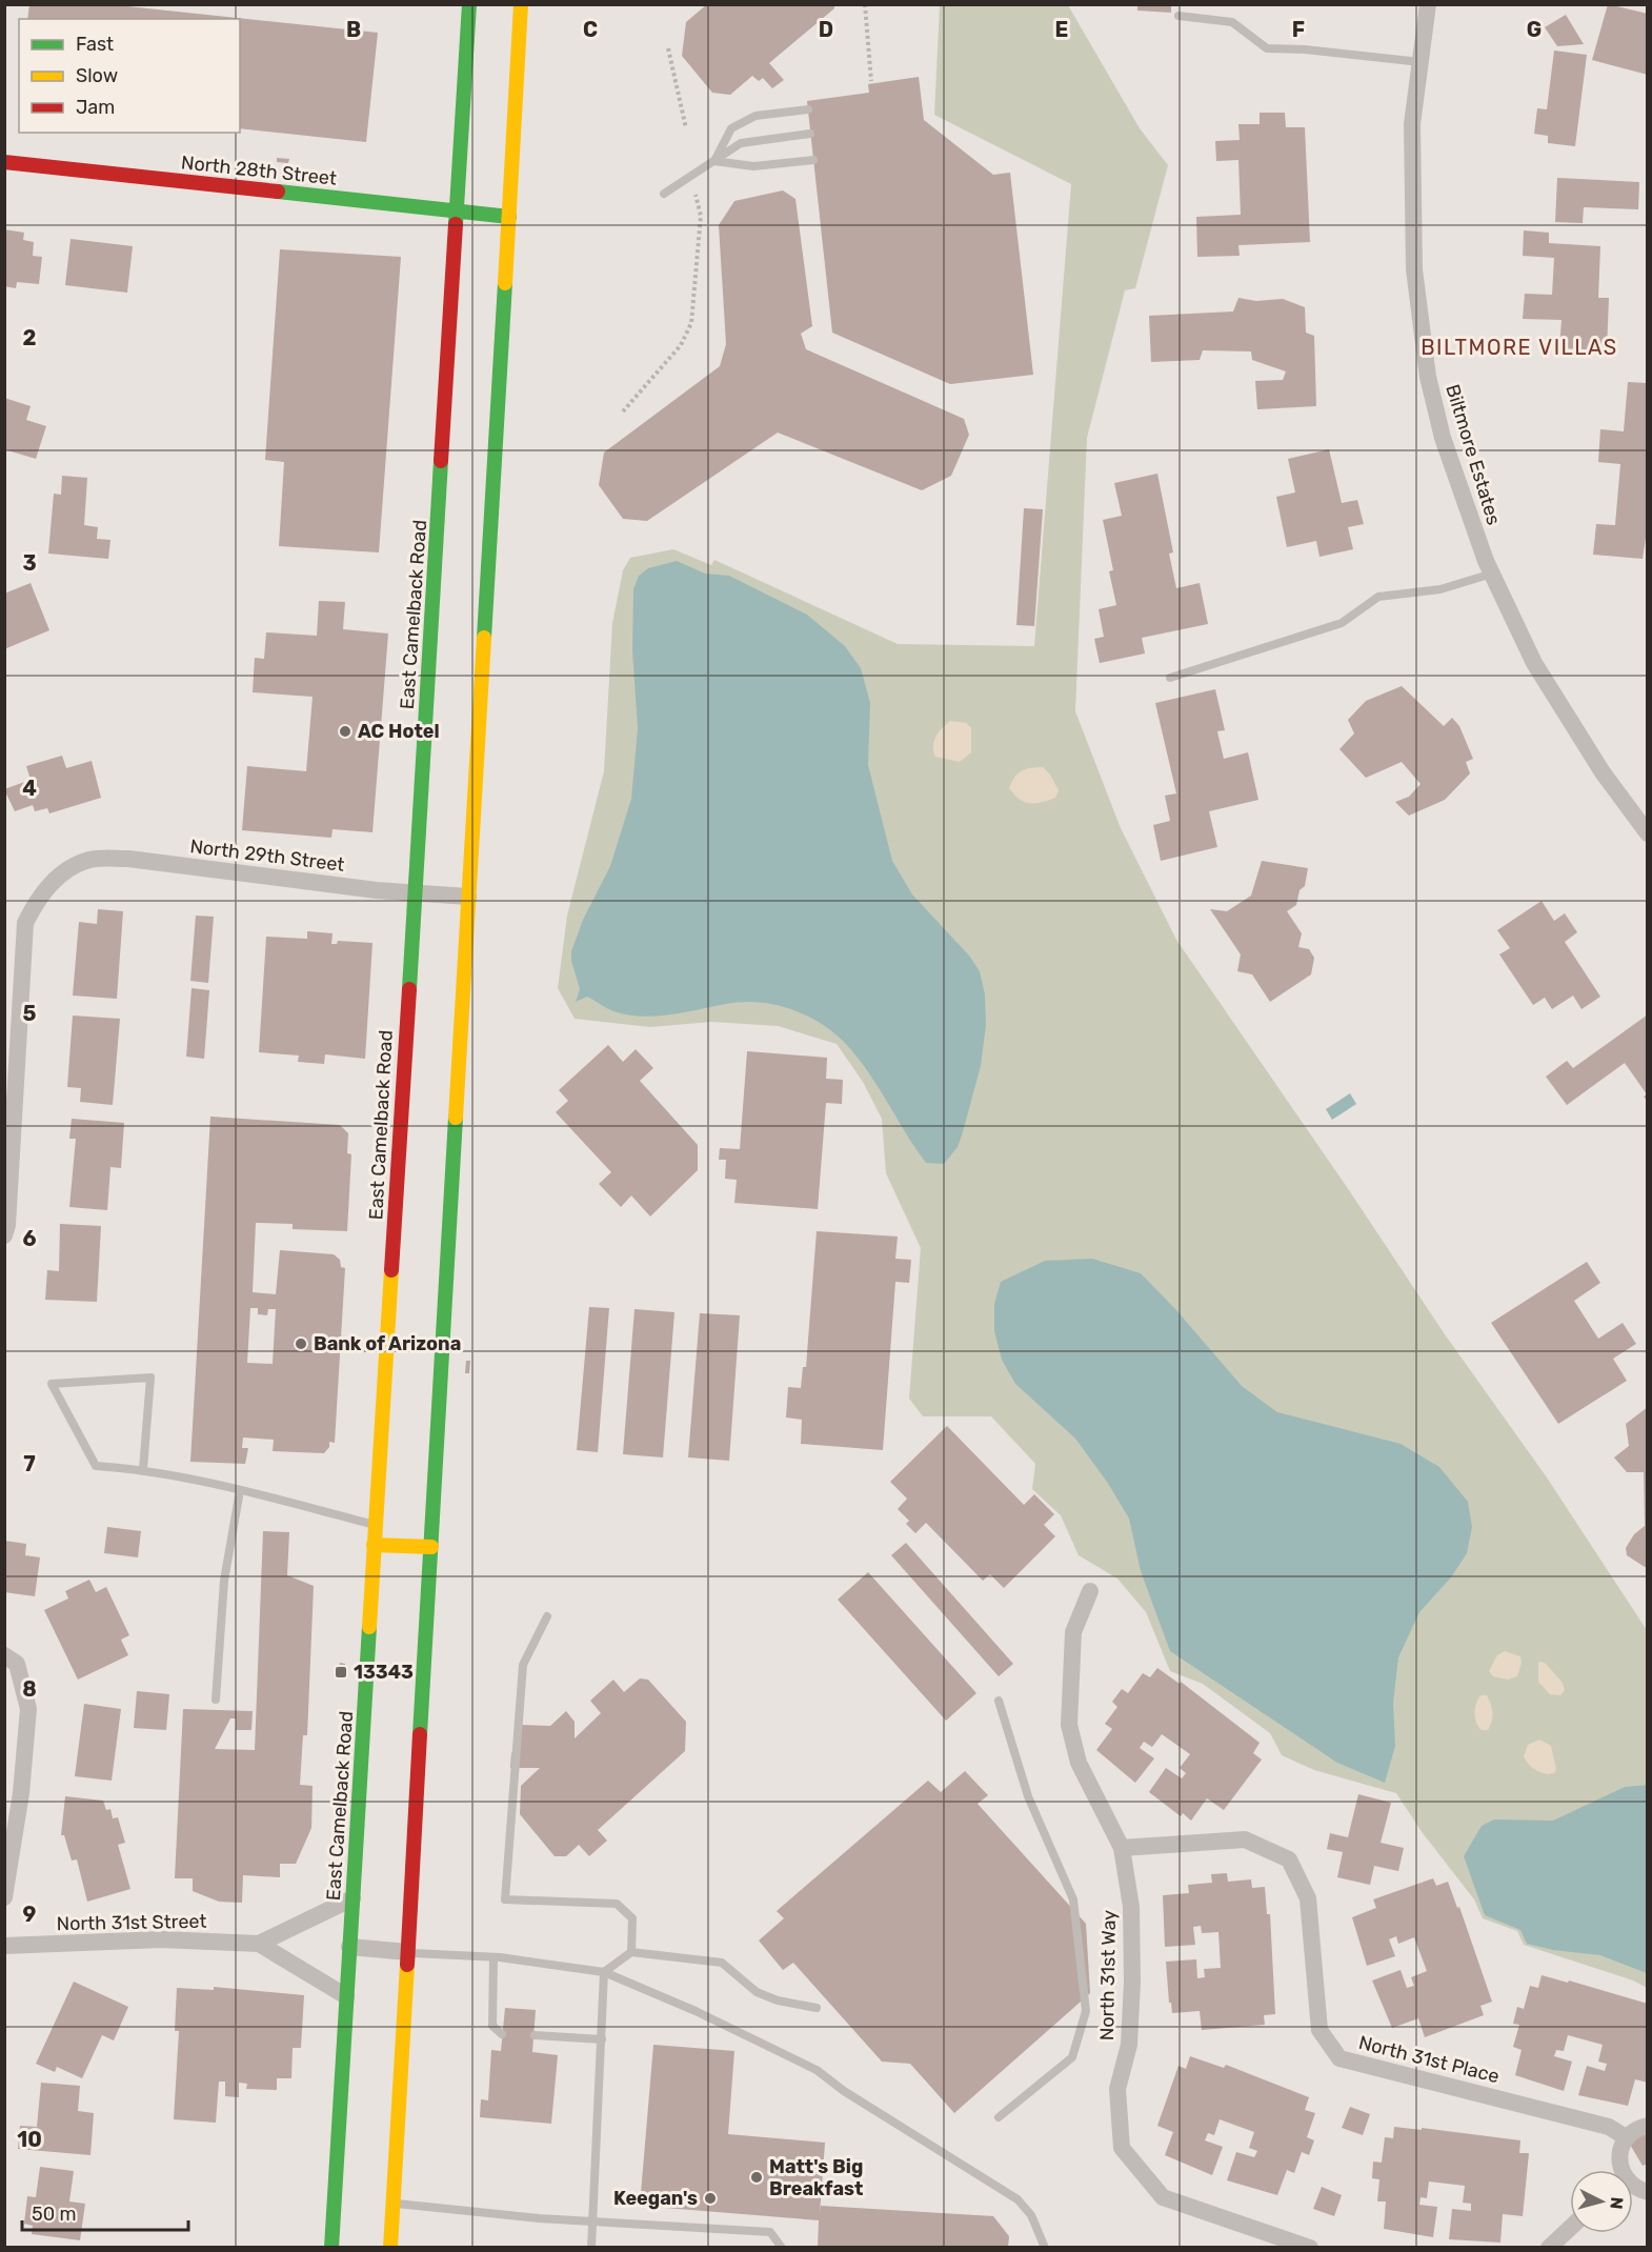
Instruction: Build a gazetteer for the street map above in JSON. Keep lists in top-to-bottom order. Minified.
{"streets":{"main road":["North 28th Street","East Camelback Road"],"street":["Biltmore Estates","North 29th Street","North 31st Street","North 31st Way","North 31st Place"]},"crossings":[["North 28th Street","East Camelback Road"],["East Camelback Road","North 29th Street"],["East Camelback Road","North 31st Street"],["North 31st Way","North 31st Place"]],"districts":["BILTMORE VILLAS"],"places":{"other":["AC Hotel","Bank of Arizona","Matt's Big Breakfast","Keegan's"],"transit":["13343"]},"legend":["Fast","Slow","Jam"],"scale_bar":"50 m","north":"right","grid":{"columns":["B","C","D","E","F","G"],"rows":["2","3","4","5","6","7","8","9","10"]}}
